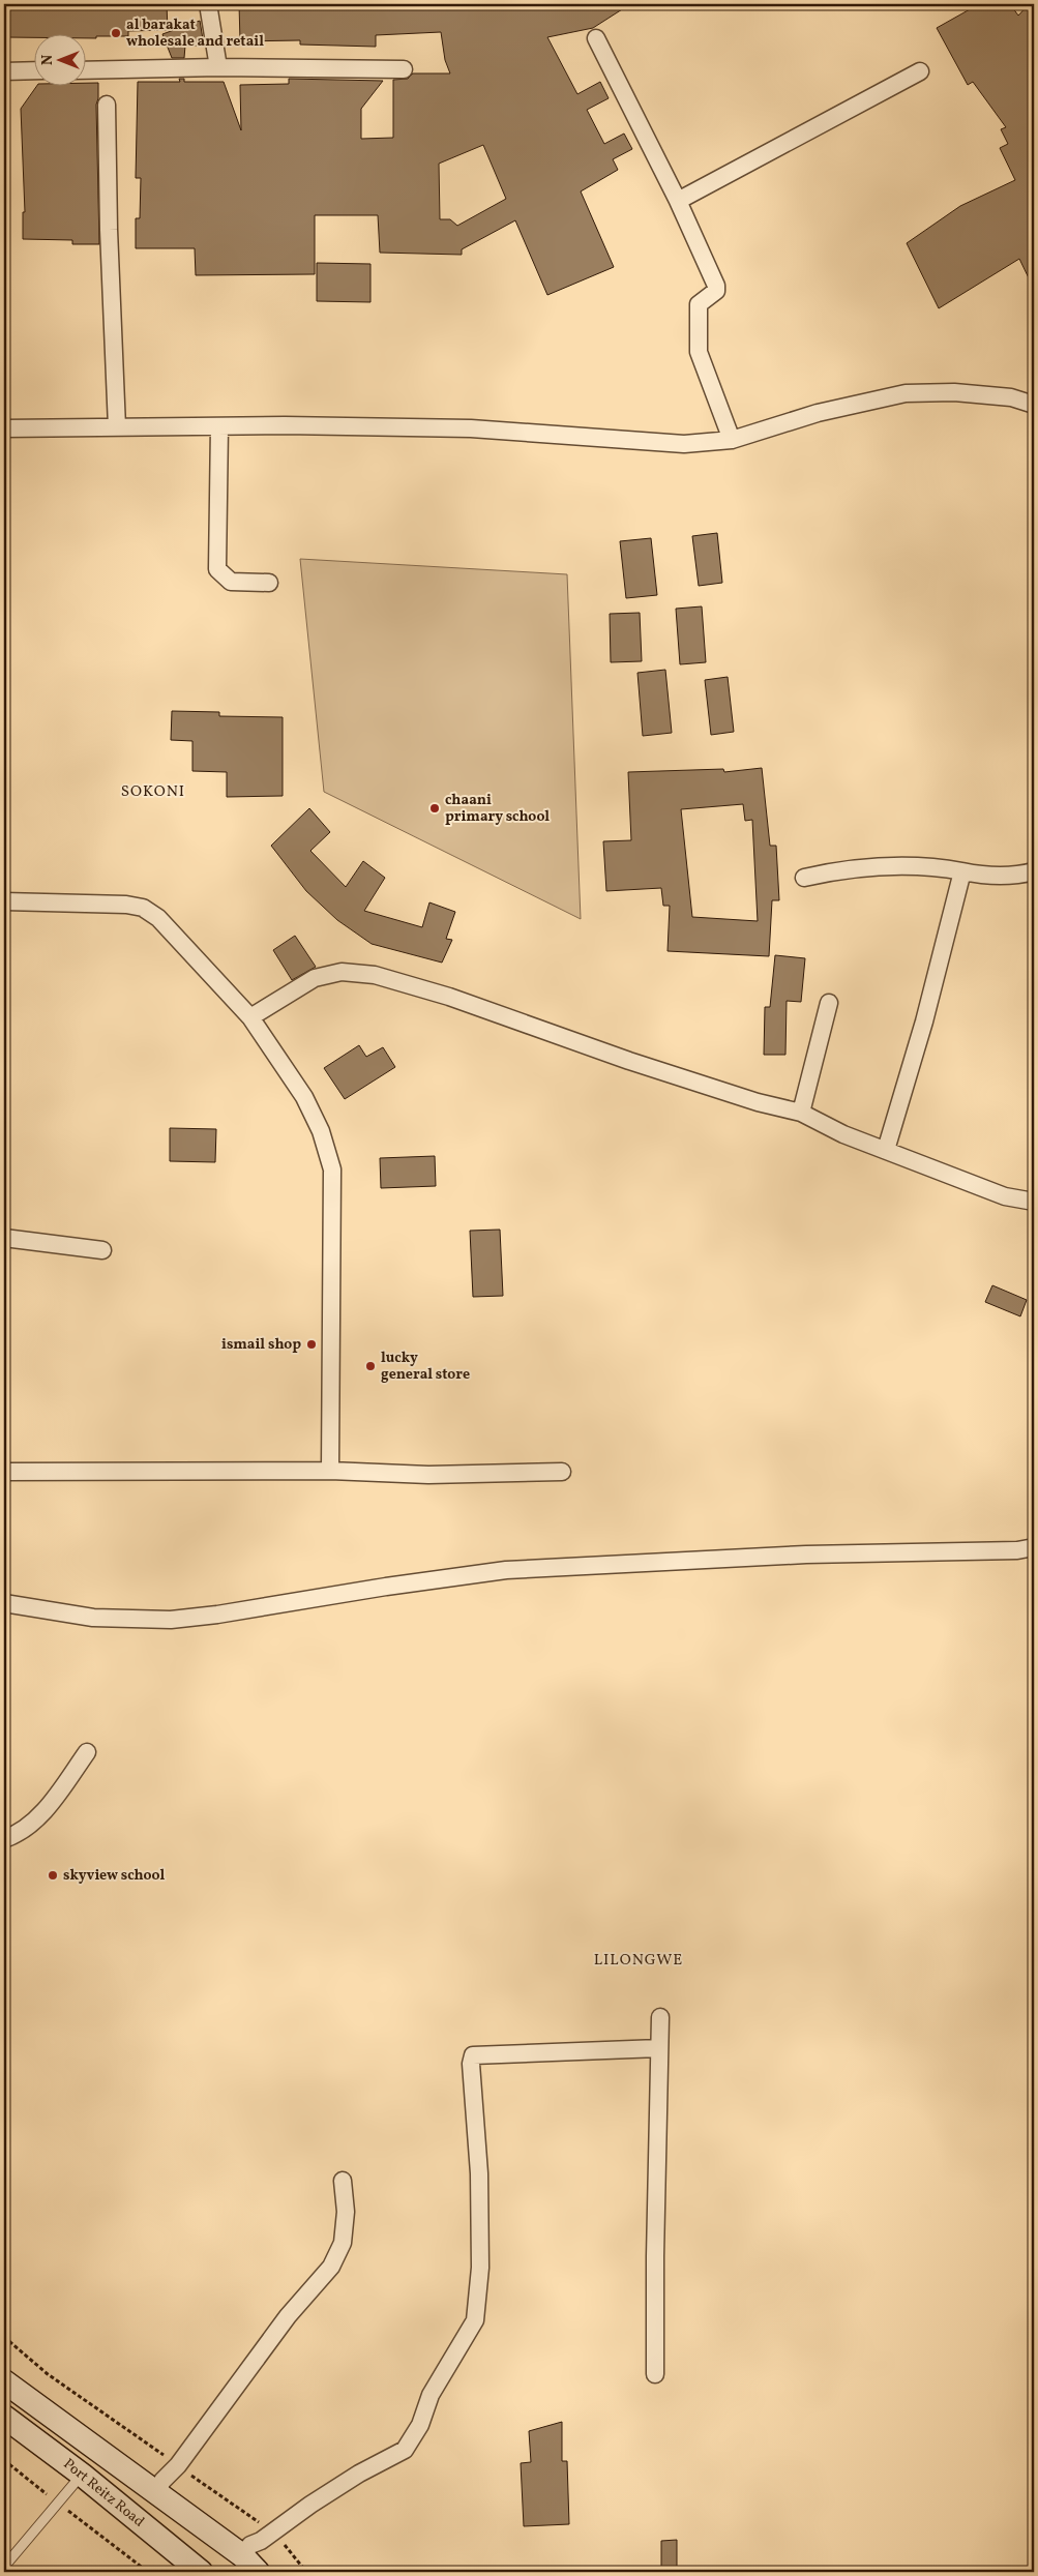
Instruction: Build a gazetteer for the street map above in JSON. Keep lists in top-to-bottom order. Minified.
{"streets":{"main road":["Port Reitz Road"]},"districts":["SOKONI","LILONGWE"],"places":["al barakat wholesale and retail","chaani primary school","ismail shop","lucky general store","skyview school"],"north":"left"}
